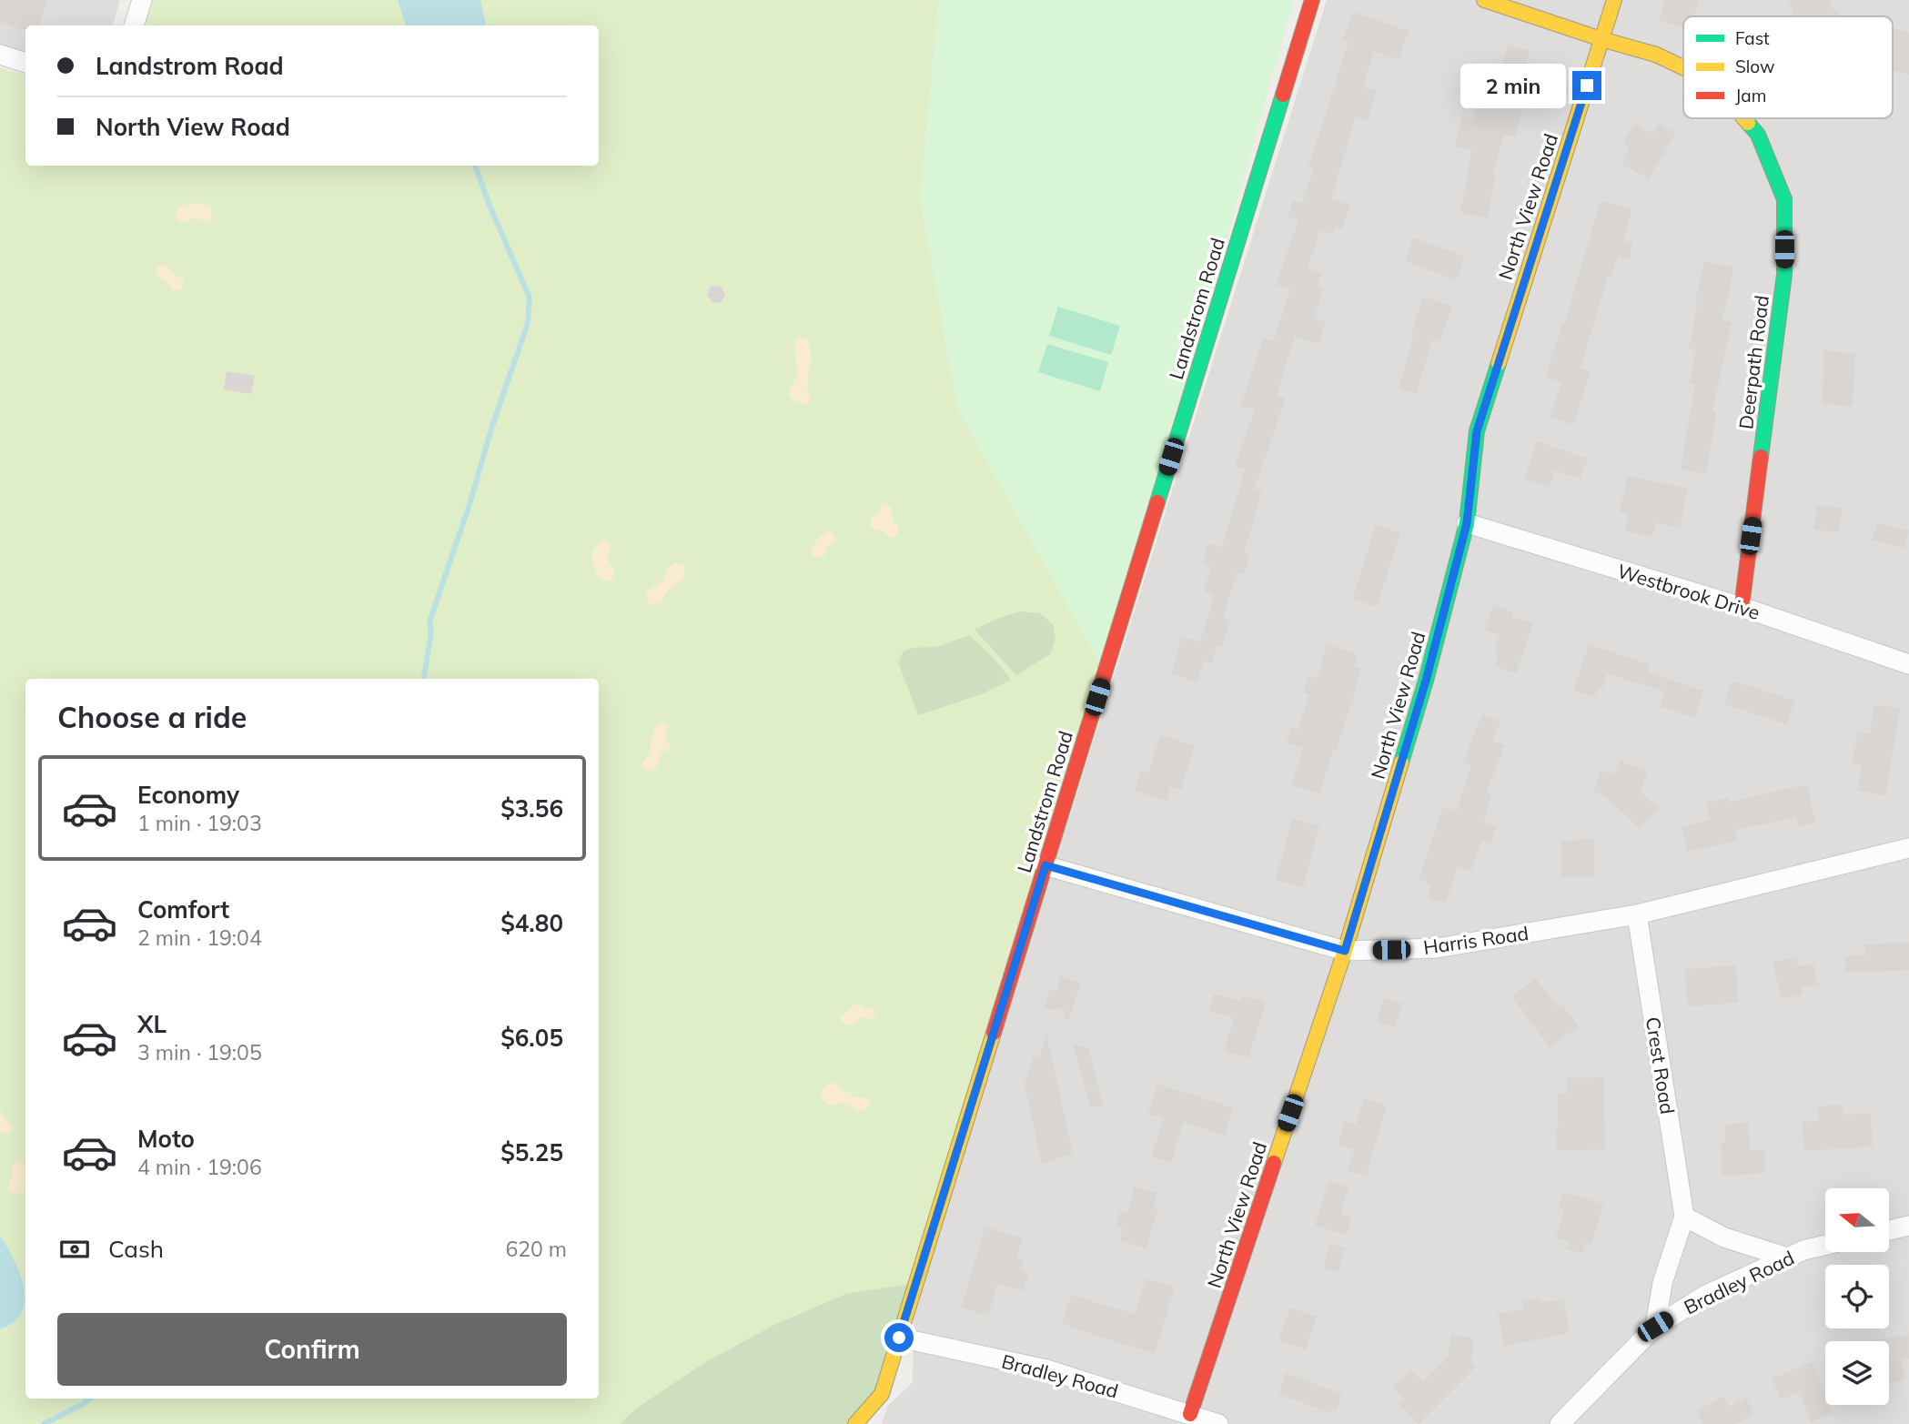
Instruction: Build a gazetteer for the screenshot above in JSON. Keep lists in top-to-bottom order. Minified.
{"streets":{"street":["North View Road","Landstrom Road","Deerpath Road","Westbrook Drive","Harris Road","Crest Road","Bradley Road"]},"crossings":[["North View Road","Deerpath Road"],["North View Road","Westbrook Drive"],["North View Road","Harris Road"],["North View Road","Bradley Road"],["Landstrom Road","Harris Road"],["Landstrom Road","Bradley Road"],["Deerpath Road","Westbrook Drive"],["Harris Road","Crest Road"],["Crest Road","Bradley Road"]],"legend":["Fast","Slow","Jam"],"north":"left","page":{"banner":["Landstrom Road","North View Road"],"bubble":"2 min","heading":"Choose a ride","list":[{"name":"Economy","note":"1 min · 19:03","value":"$3.56"},{"name":"Comfort","note":"2 min · 19:04","value":"$4.80"},{"name":"XL","note":"3 min · 19:05","value":"$6.05"},{"name":"Moto","note":"4 min · 19:06","value":"$5.25"}],"pay":["Cash","620 m"],"buttons":"Confirm"}}
